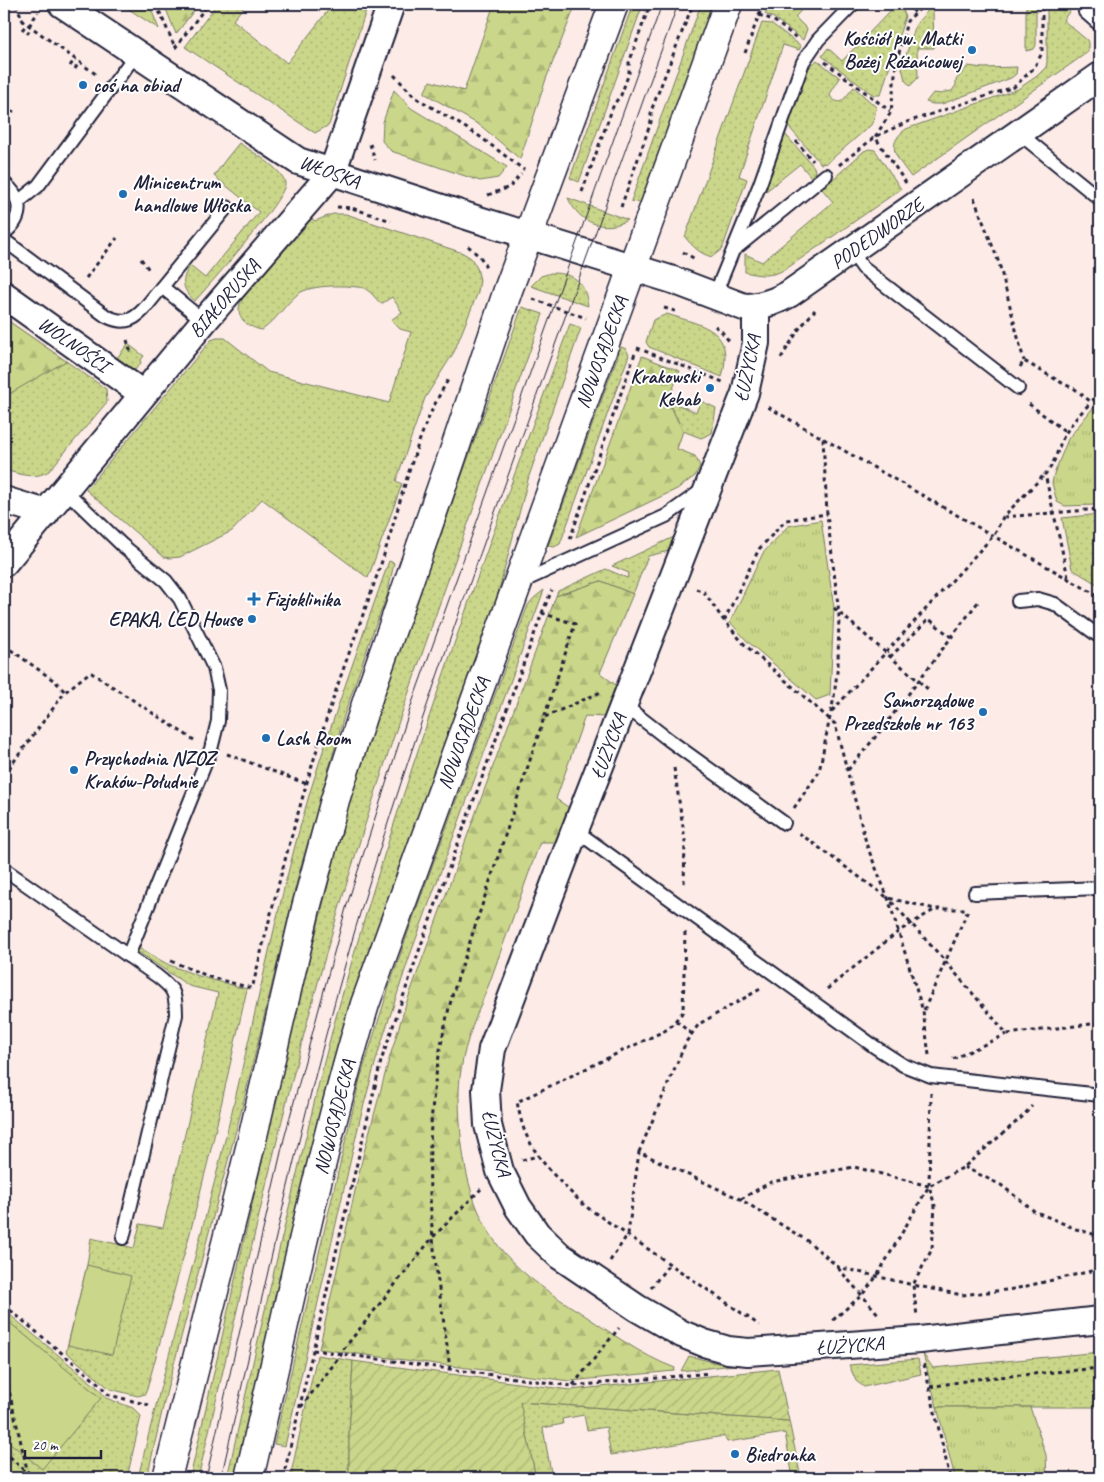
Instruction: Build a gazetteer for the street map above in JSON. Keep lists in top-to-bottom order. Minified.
{"streets":{"main road":["NOWOSĄDECKA"],"street":["WŁOSKA","PODEDWORZE","BIAŁORUSKA","WOLNOŚCI","ŁUŻYCKA"]},"crossings":[["WŁOSKA","PODEDWORZE"],["WŁOSKA","BIAŁORUSKA"],["WŁOSKA","NOWOSĄDECKA"],["PODEDWORZE","NOWOSĄDECKA"],["PODEDWORZE","ŁUŻYCKA"],["BIAŁORUSKA","WOLNOŚCI"]],"places":{"other":["Kościół pw. Matki Bożej Różańcowej","coś na obiad","Minicentrum handlowe Włoska","Krakowski Kebab","EPAKA, LED House","Samorządowe Przedszkole nr 163","Lash Room","Przychodnia NZOZ Kraków-Południe","Biedronka"],"health":["Fizjoklinika"]},"scale_bar":"20 m"}
